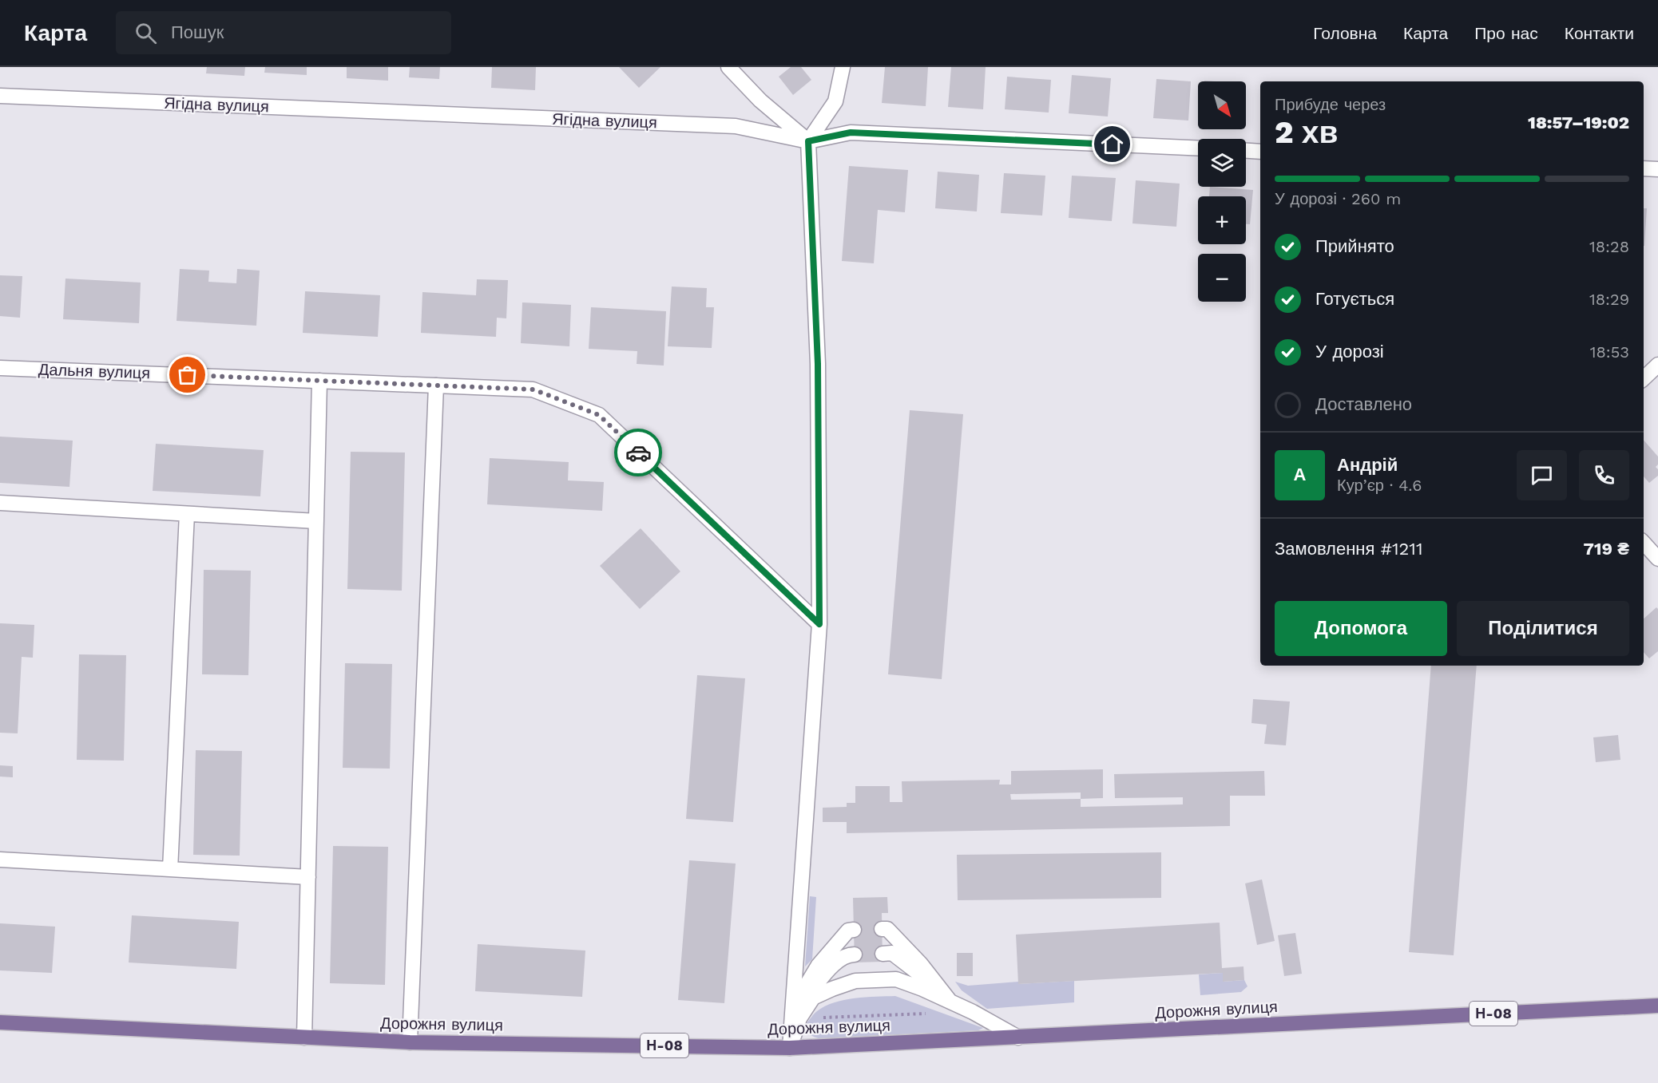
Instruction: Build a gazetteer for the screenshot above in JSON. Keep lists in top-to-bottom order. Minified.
{"streets":{"main road":["Дорожня вулиця","Н-08"],"street":["Ягідна вулиця","Дальня вулиця"]},"north":"bottom right","page":{"header":"Карта","search":"Пошук","nav":["Головна","Карта","Про нас","Контакти"],"map_buttons":["+","−"],"heading":["2 хв","Прибуде через","18:57–19:02"],"panel":["Андрій","Кур’єр · 4.6","Замовлення #1211","719 ₴"],"bar":"У дорозі · 260 m","list":[["Прийнято","18:28"],["Готується","18:29"],["У дорозі","18:53"],"Доставлено"],"round":"А","buttons":["Допомога","Поділитися"]}}
